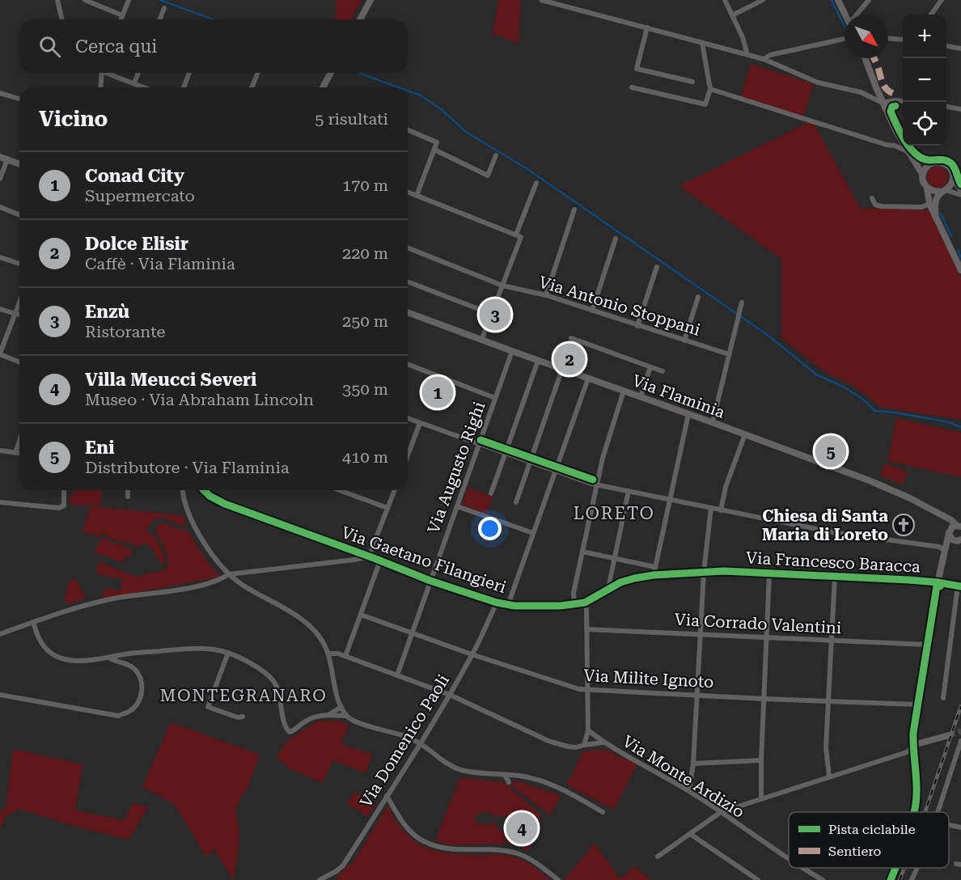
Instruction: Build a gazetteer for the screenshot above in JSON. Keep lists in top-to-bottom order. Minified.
{"streets":{"street":["Via Antonio Stoppani","Via Flaminia","Via Augusto Righi","Via Gaetano Filangieri","Via Francesco Baracca","Via Corrado Valentini","Via Milite Ignoto","Via Domenico Paoli","Via Monte Ardizio"]},"crossings":[["Via Flaminia","Via Augusto Righi"],["Via Augusto Righi","Via Gaetano Filangieri"],["Via Augusto Righi","Via Milite Ignoto"],["Via Augusto Righi","Via Monte Ardizio"],["Via Gaetano Filangieri","Via Francesco Baracca"],["Via Gaetano Filangieri","Via Domenico Paoli"],["Via Milite Ignoto","Via Domenico Paoli"],["Via Domenico Paoli","Via Monte Ardizio"]],"districts":["LORETO","MONTEGRANARO"],"places":{"church":["Chiesa di Santa Maria di Loreto"]},"legend":["Pista ciclabile","Sentiero"],"north":"bottom right","page":{"map_buttons":["+","−"],"search":"Cerca qui","heading":["Vicino","5 risultati"],"list":[{"mark":"1","name":"Conad City","note":"Supermercato","value":"170 m"},{"mark":"2","name":"Dolce Elisir","note":"Caffè · Via Flaminia","value":"220 m"},{"mark":"3","name":"Enzù","note":"Ristorante","value":"250 m"},{"mark":"4","name":"Villa Meucci Severi","note":"Museo · Via Abraham Lincoln","value":"350 m"},{"mark":"5","name":"Eni","note":"Distributore · Via Flaminia","value":"410 m"}],"pins":["3","2","1","5","4"]}}
